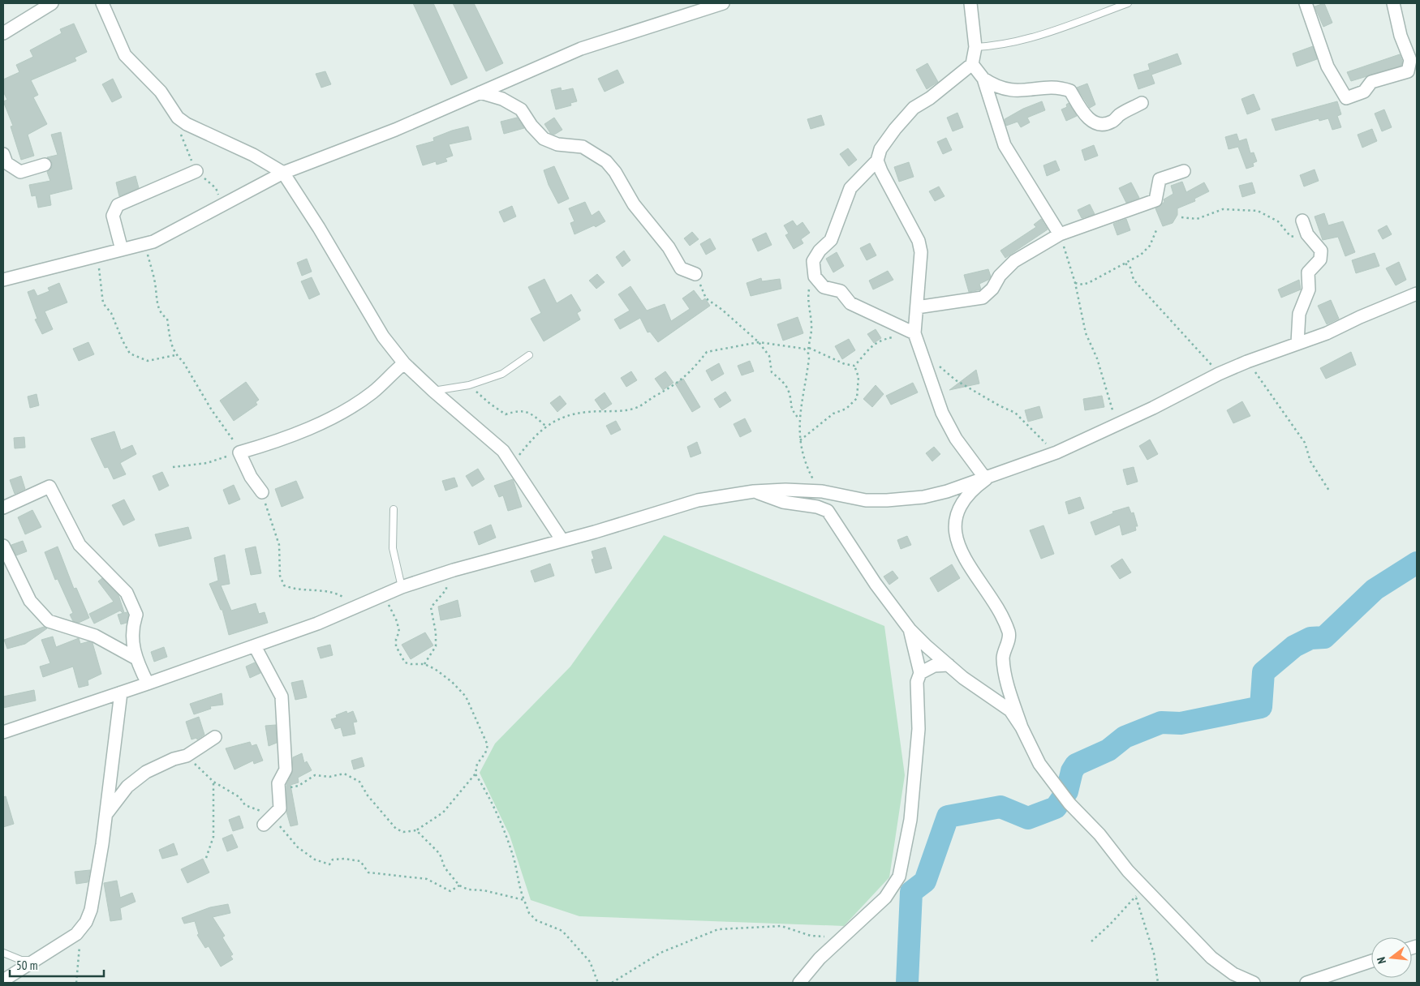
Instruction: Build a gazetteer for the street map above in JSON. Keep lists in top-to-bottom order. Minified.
{"scale_bar":"50 m","north":"left"}
